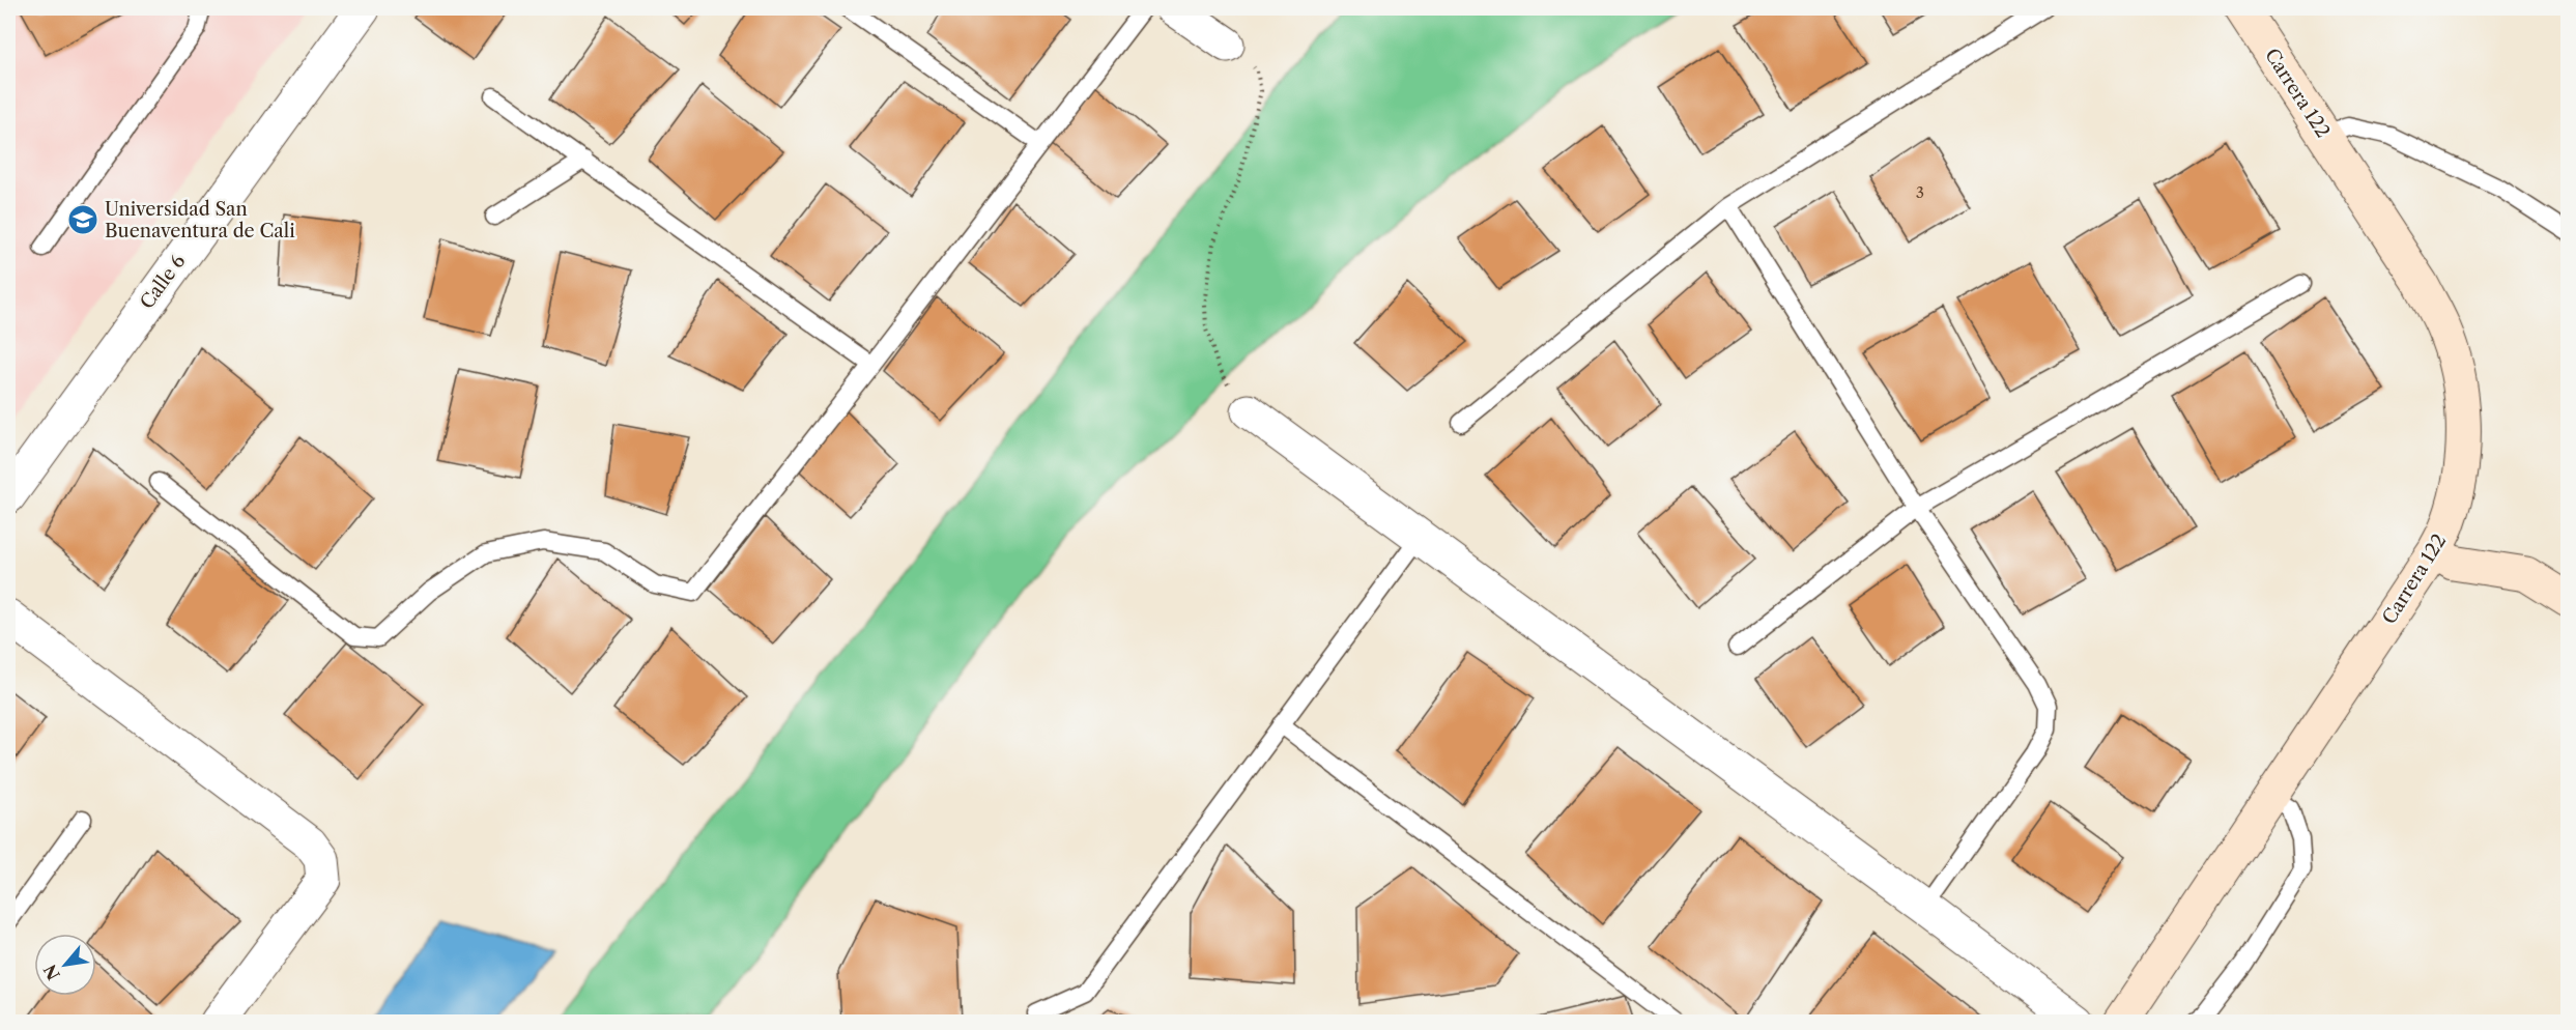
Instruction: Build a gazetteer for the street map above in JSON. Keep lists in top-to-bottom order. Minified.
{"streets":{"street":["Carrera 122","Calle 6"]},"places":{"school or university":["Universidad San Buenaventura de Cali"]},"house_numbers":["3"],"north":"bottom left"}
